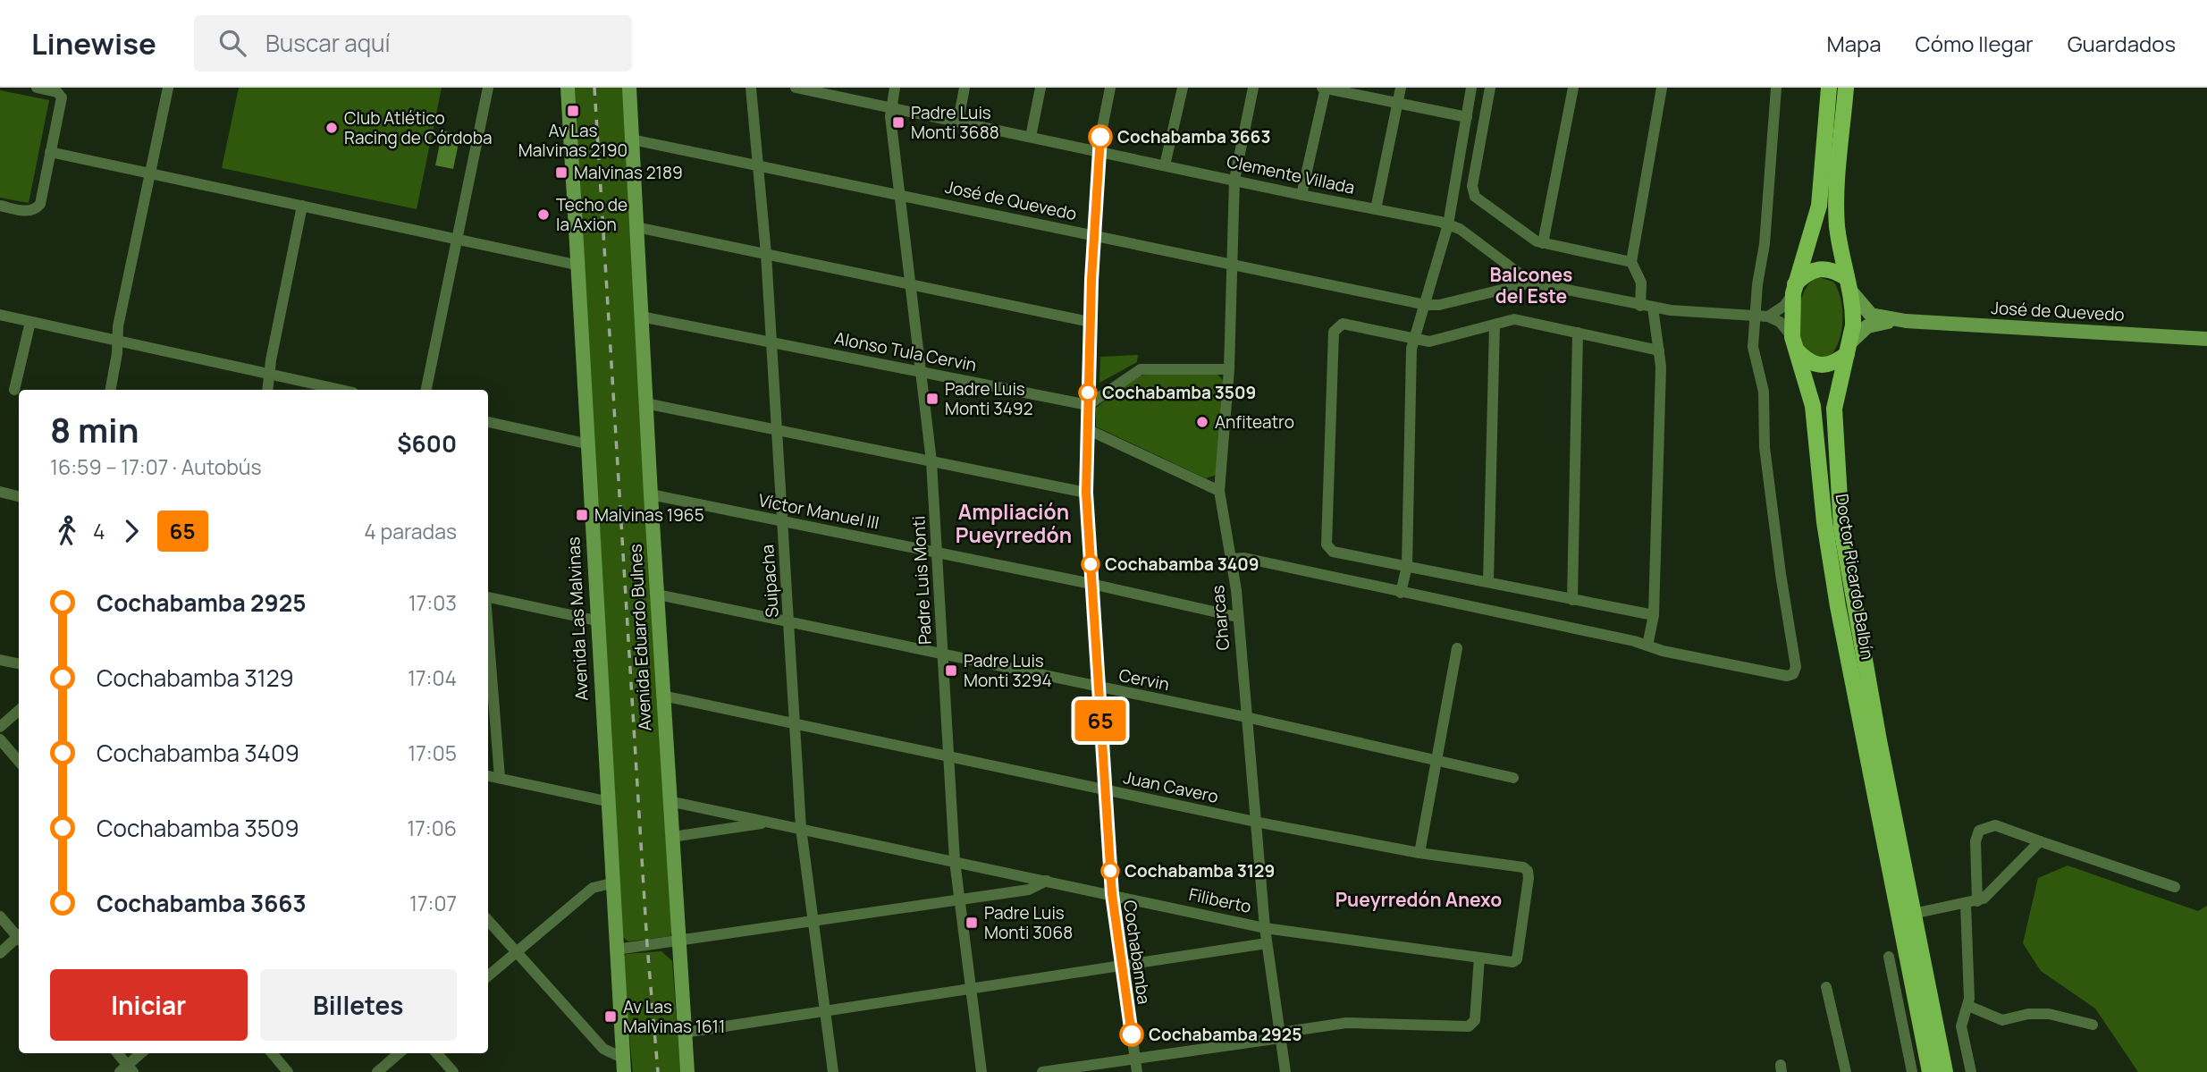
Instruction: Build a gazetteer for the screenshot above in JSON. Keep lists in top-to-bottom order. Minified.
{"streets":{"main road":["José de Quevedo","Doctor Ricardo Balbín","Avenida Las Malvinas","Avenida Eduardo Bulnes"],"street":["Clemente Villada","Alonso Tula Cervin","Víctor Manuel III","Padre Luis Monti","Suipacha","Charcas","Cervin","Juan Cavero","Filiberto","Cochabamba"]},"crossings":[["Clemente Villada","José de Quevedo"],["Clemente Villada","Padre Luis Monti"],["Clemente Villada","Charcas"],["Clemente Villada","Cochabamba"],["José de Quevedo","Padre Luis Monti"],["José de Quevedo","Suipacha"],["José de Quevedo","Charcas"],["José de Quevedo","Avenida Eduardo Bulnes"],["José de Quevedo","Cochabamba"],["Alonso Tula Cervin","Padre Luis Monti"],["Alonso Tula Cervin","Suipacha"],["Alonso Tula Cervin","Avenida Eduardo Bulnes"],["Alonso Tula Cervin","Cochabamba"],["Víctor Manuel III","Padre Luis Monti"],["Víctor Manuel III","Suipacha"],["Víctor Manuel III","Charcas"],["Víctor Manuel III","Avenida Eduardo Bulnes"],["Víctor Manuel III","Cochabamba"],["Padre Luis Monti","Cervin"],["Padre Luis Monti","Juan Cavero"],["Padre Luis Monti","Filiberto"],["Suipacha","Cervin"],["Suipacha","Juan Cavero"],["Suipacha","Filiberto"],["Charcas","Cervin"],["Charcas","Juan Cavero"],["Charcas","Filiberto"],["Avenida Eduardo Bulnes","Cervin"],["Avenida Eduardo Bulnes","Juan Cavero"],["Avenida Eduardo Bulnes","Filiberto"],["Cervin","Cochabamba"],["Juan Cavero","Filiberto"],["Juan Cavero","Cochabamba"],["Filiberto","Cochabamba"]],"districts":["Balcones del Este","Ampliación Pueyrredón","Pueyrredón Anexo"],"places":{"transit":["Av Las Malvinas 2190","Padre Luis Monti 3688","Malvinas 2189","Padre Luis Monti 3492","Malvinas 1965","Padre Luis Monti 3294","Padre Luis Monti 3068","Av Las Malvinas 1611"],"other":["Club Atlético Racing de Córdoba","Cochabamba 3663","Techo de la Axion","Cochabamba 3509","Anfiteatro","Cochabamba 3409","Cochabamba 3129","Cochabamba 2925"]},"lines":["bus line 65"],"page":{"header":"Linewise","search":"Buscar aquí","nav":["Mapa","Cómo llegar","Guardados"],"on_map":"65","heading":["8 min","16:59 – 17:07 · Autobús","$600"],"legs":["4","65","4 paradas"],"list":[{"name":"Cochabamba 2925","value":"17:03"},{"name":"Cochabamba 3129","value":"17:04"},{"name":"Cochabamba 3409","value":"17:05"},{"name":"Cochabamba 3509","value":"17:06"},{"name":"Cochabamba 3663","value":"17:07"}],"buttons":["Iniciar","Billetes"]}}
